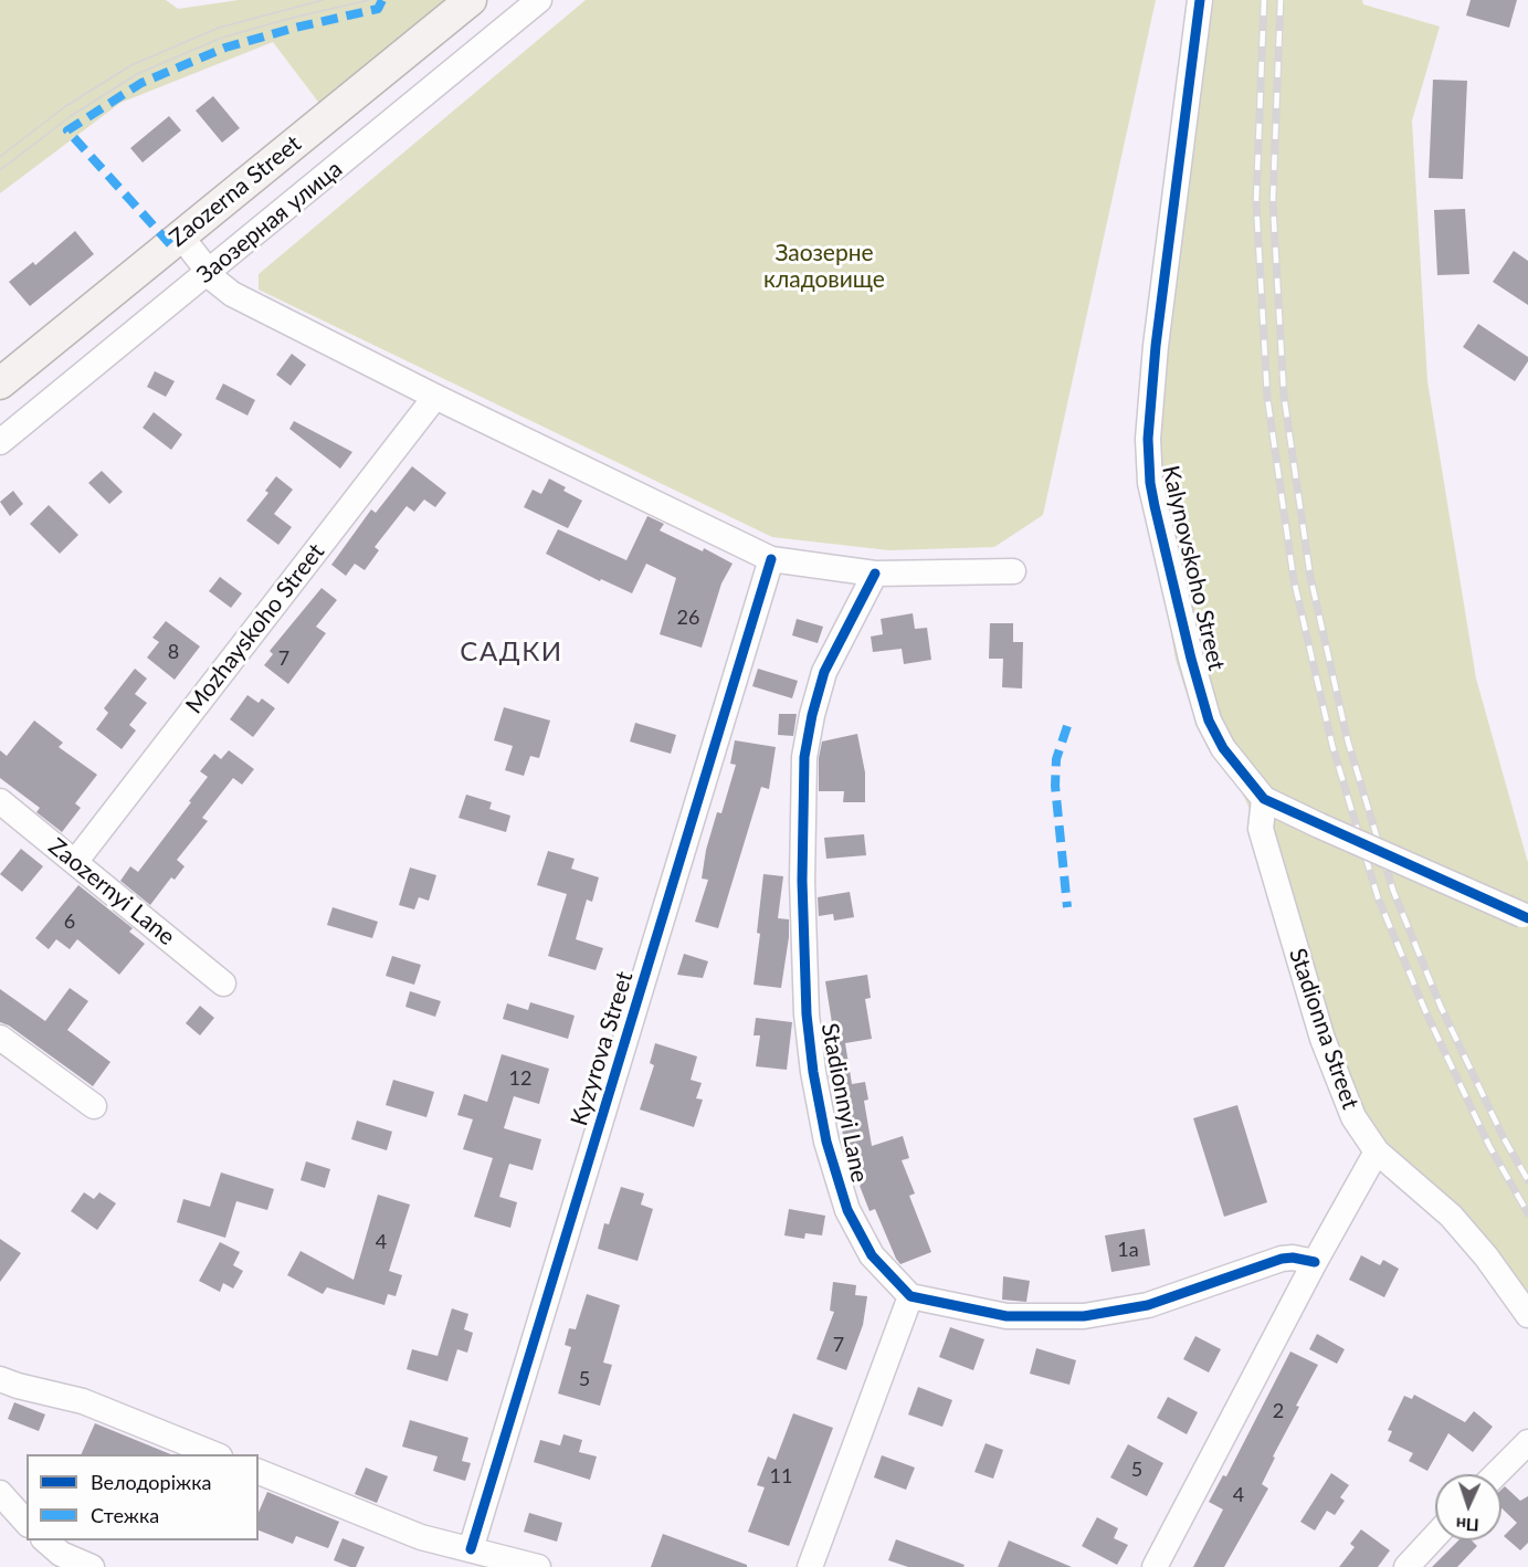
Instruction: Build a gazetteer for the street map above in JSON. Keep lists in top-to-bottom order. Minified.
{"streets":{"main road":["Zaozerna Street"],"street":["Заозерная улица","Kalynovskoho Street","Mozhayskoho Street","Zaozernyi Lane","Stadionna Street","Kyzyrova Street","Stadionnyi Lane"]},"crossings":[["Kalynovskoho Street","Stadionna Street"],["Mozhayskoho Street","Zaozernyi Lane"]],"districts":["САДКИ"],"parks":["Заозерне кладовище"],"house_numbers":["26","8","7","6","12","4","1а","7","5","2","5","11","4"],"legend":["Велодоріжка","Стежка"],"north":"bottom"}
